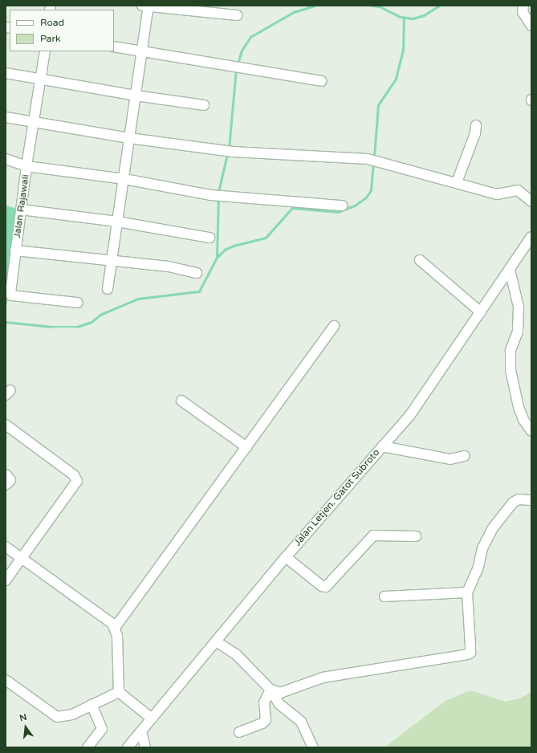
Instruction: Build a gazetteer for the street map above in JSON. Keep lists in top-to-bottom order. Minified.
{"streets":{"street":["Jalan Rajawali","Jalan Letjen. Gatot Subroto"]},"legend":["Road","Park"],"north":"top"}
